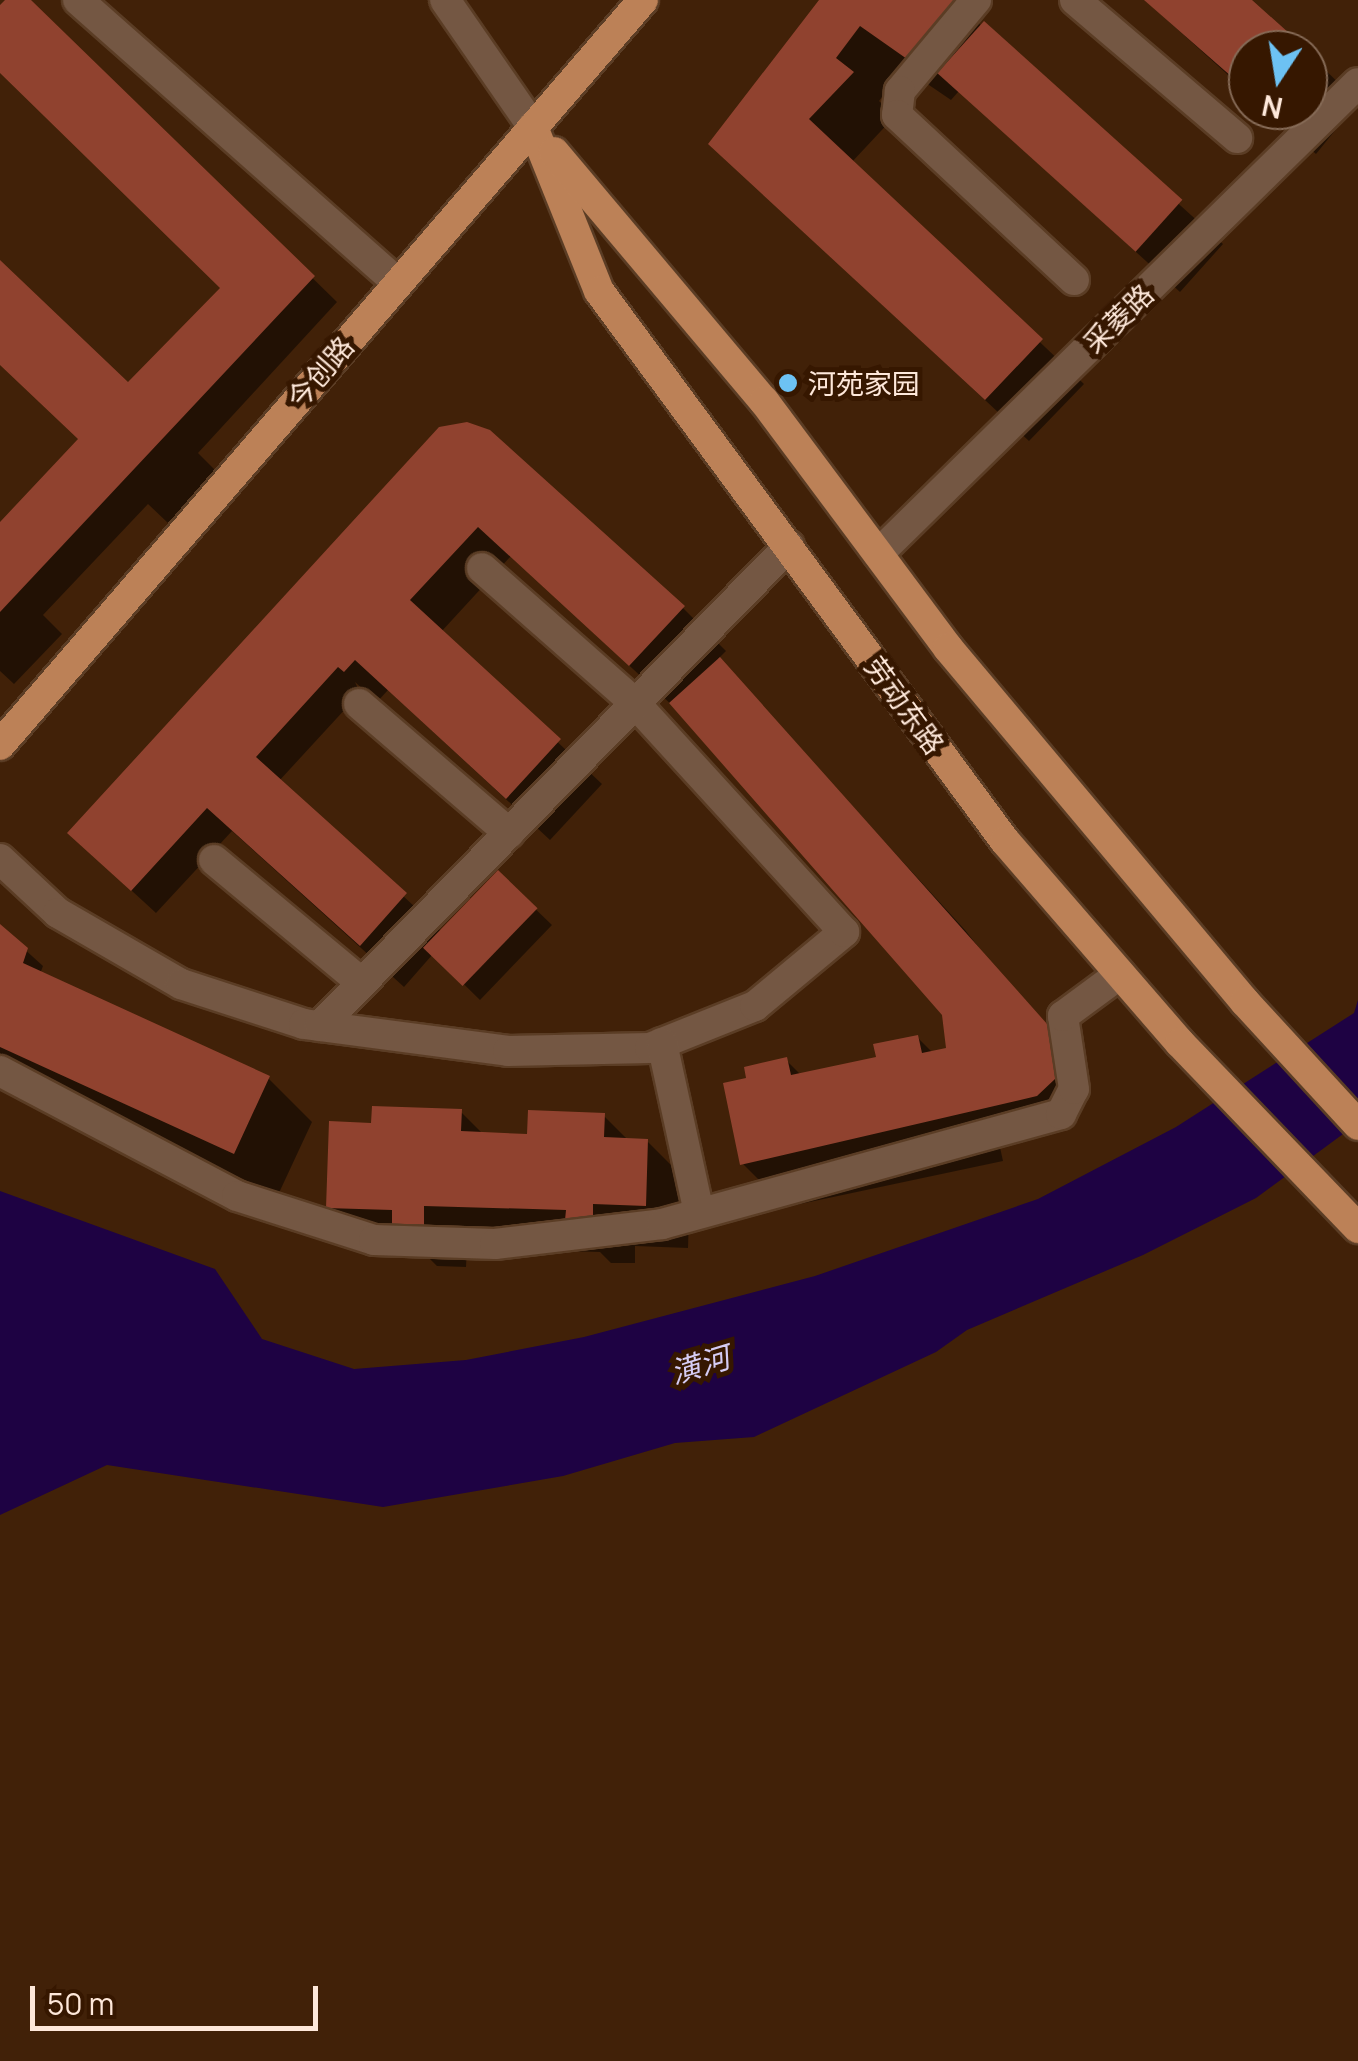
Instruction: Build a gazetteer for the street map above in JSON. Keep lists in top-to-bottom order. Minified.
{"streets":{"main road":["今创路","劳动东路"],"street":["采菱路"]},"crossings":[["采菱路","劳动东路"],["今创路","劳动东路"]],"water":["潢河"],"places":["河苑家园"],"scale_bar":"50 m","north":"bottom"}
